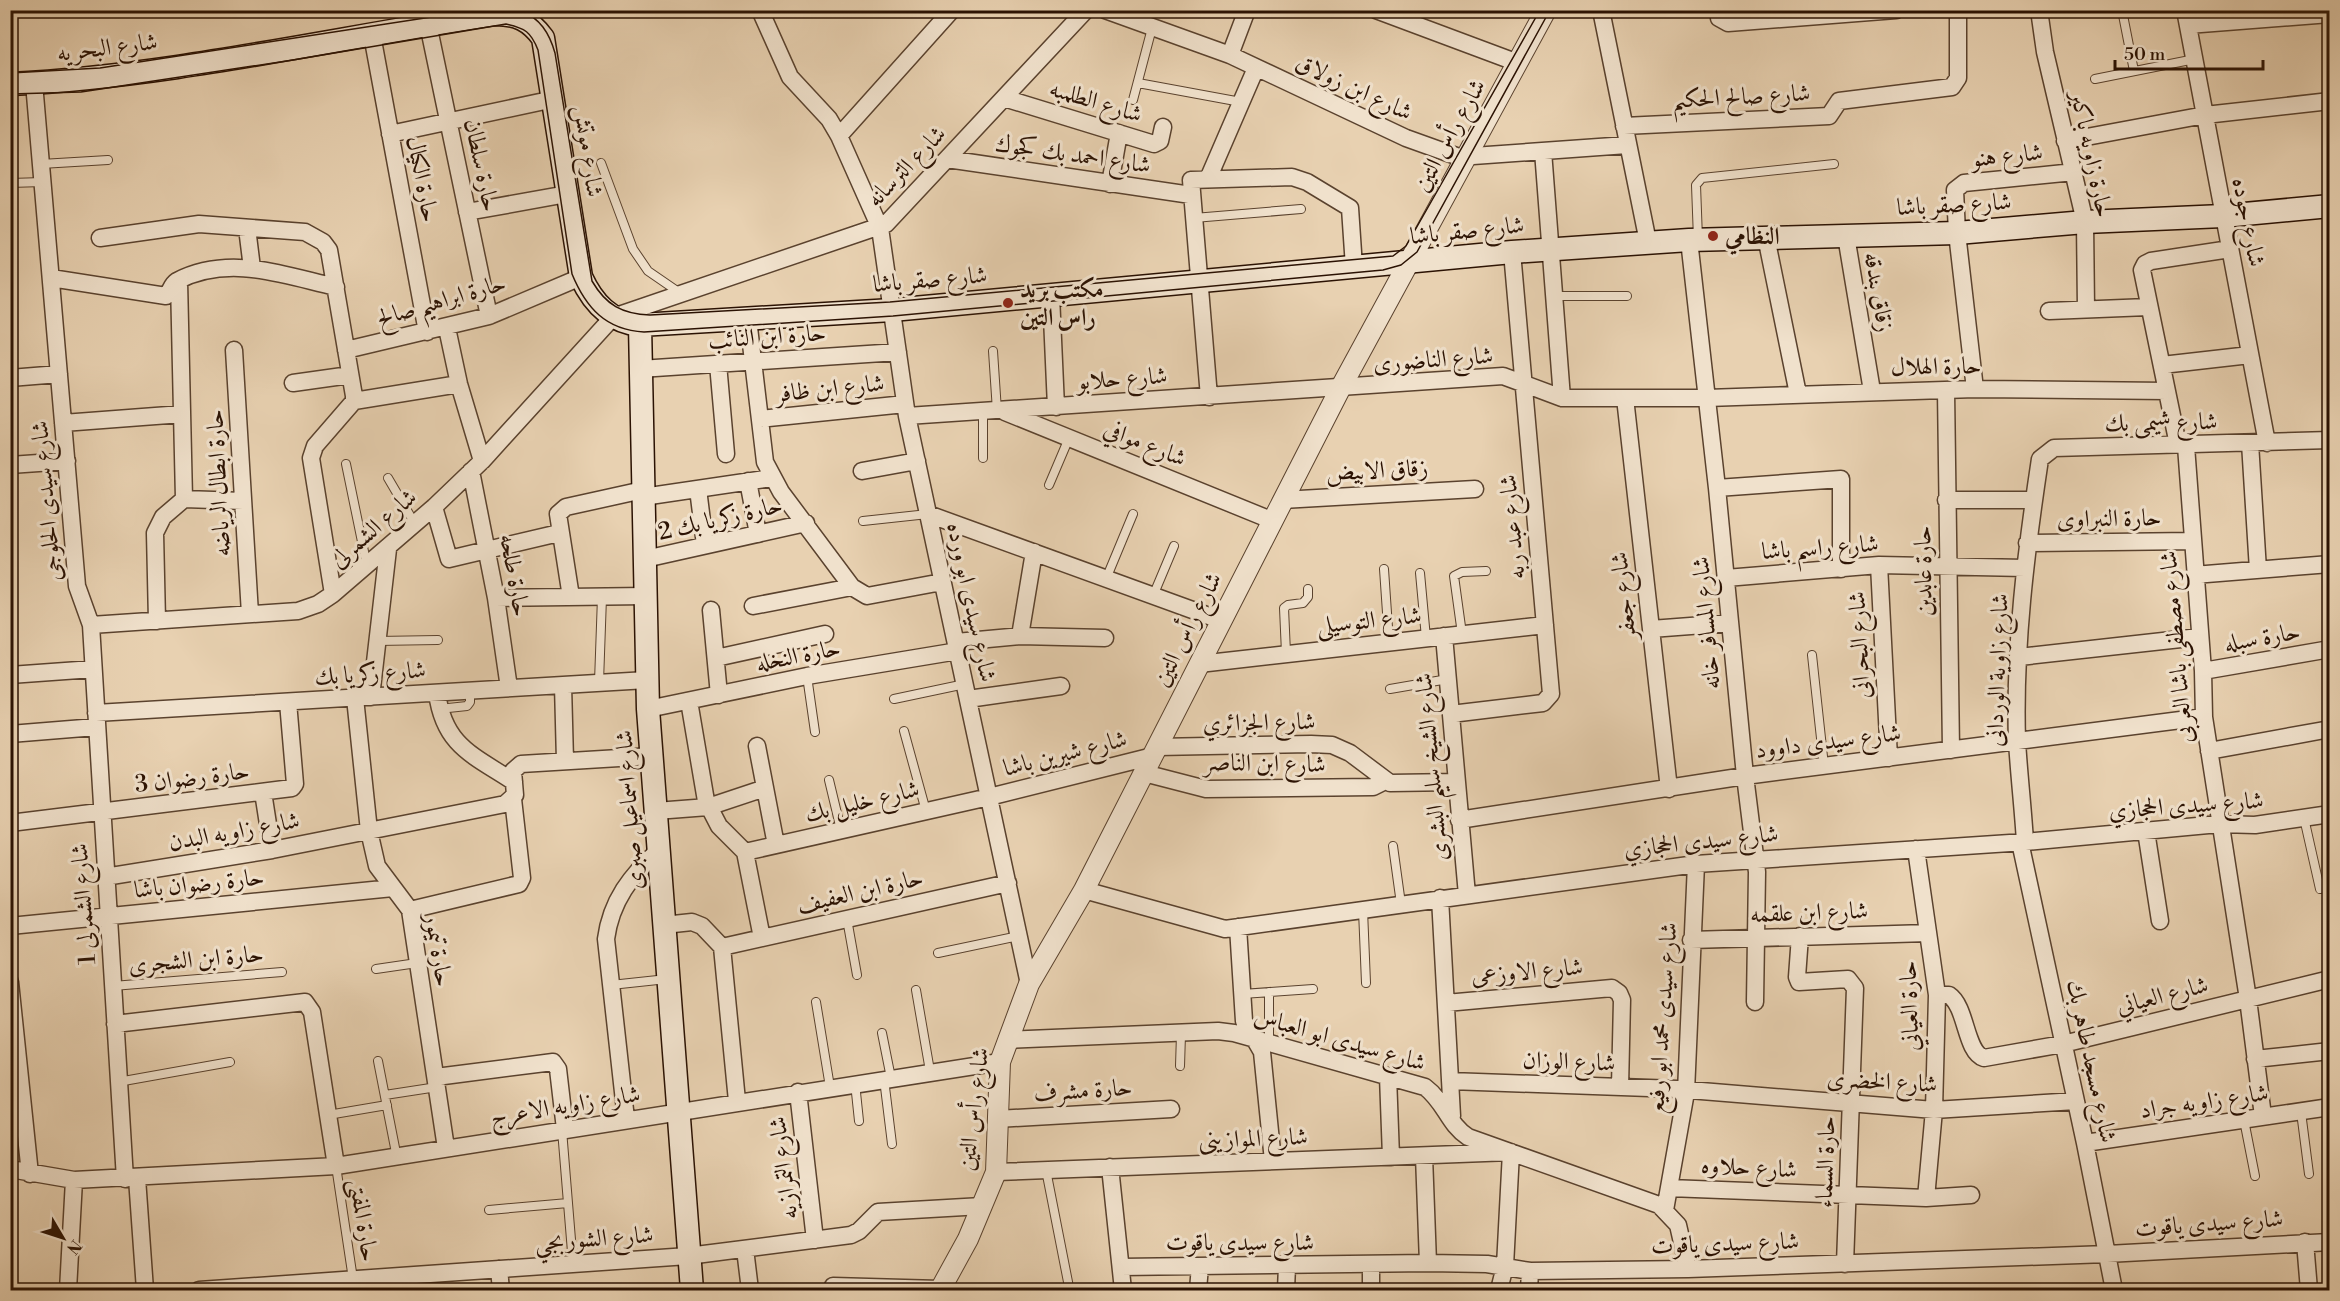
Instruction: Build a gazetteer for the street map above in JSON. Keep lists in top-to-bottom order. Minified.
{"streets":{"main road":["شارع البحريه","شارع موتش","شارع صقر باشا","شارع اسماعيل صبرى"],"street":["شارع ابن زولاق","شارع صالح الحكيم","شارع الطلمبه","شارع رأس التين","شارع احمد بك كجوك","حارة زاويه باكير","شارع هنو","حارة سلطان","شارع الترسانه","حارة الكيال","شارع جوده","زقاق بندقه","حارة ابراهيم صالح","حارة ابن النائب","شارع الناضورى","حارة الهلال","شارع حلابو","شارع ابن ظافر","شارع شيمى بك","شارع موافي","زقاق الابيض","حارة ابطال الرياضه","شارع سيدى الحلوجى","حارة زكريا بك 2","حارة النبراوى","شارع عبد ربه","شارع الشمرلى","شارع راسم باشا","حارة عابدين","حارة طلحه","شارع جعفر","شارع سيدى ابو ورده","شارع التوسيلى","شارع المسافر خانه","حارة سبله","شارع البحرانى","شارع مصطفى باشا العربى","حارة النخله","شارع زاوية الوردانى","شارع زكريا بك","شارع الجزائري","شارع سيدى داوود","شارع شيرين باشا","شارع ابن الناصر","شارع الشيخ سليم البشرى","حارة رضوان 3","شارع خليل بك","شارع سيدى الحجازي","شارع زاويه البدن","حارة رضوان باشا","حارة ابن العفيف","شارع الشمرلى 1","شارع ابن علقمه","حارة تيمور","شارع الاوزعى","شارع العياني","حارة العياني","شارع سيدى محمد ابو رفيع","شارع سيدى ابو العباس","شارع الوزان","شارع مسجد طاهر بك","شارع الخضرى","حارة مشرف","شارع زاويه جراد","شارع زاويه الاعرج","شارع الموازينى","حارة السماء","شارع حلاوه","شارع التمرازيه","شارع سيدى ياقوت","شارع الشوربجي"],"lane":["حارة ابن الشجرى","حارة المفتى"]},"crossings":[["شارع البحريه","شارع موتش"],["شارع البحريه","حارة سلطان"],["شارع البحريه","حارة الكيال"],["شارع البحريه","شارع سيدى الحلوجى"],["شارع ابن زولاق","شارع رأس التين"],["شارع الطلمبه","شارع الترسانه"],["شارع رأس التين","شارع صقر باشا"],["شارع رأس التين","شارع الناضورى"],["شارع رأس التين","شارع حلابو"],["شارع رأس التين","شارع موافي"],["شارع رأس التين","زقاق الابيض"],["شارع رأس التين","شارع سيدى ابو ورده"],["شارع رأس التين","شارع التوسيلى"],["شارع رأس التين","شارع الجزائري"],["شارع رأس التين","شارع شيرين باشا"],["شارع رأس التين","شارع ابن الناصر"],["شارع رأس التين","شارع سيدى الحجازي"],["شارع رأس التين","شارع سيدى ابو العباس"],["شارع رأس التين","حارة مشرف"],["شارع رأس التين","شارع زاويه الاعرج"],["شارع رأس التين","شارع الموازينى"],["شارع رأس التين","شارع الشوربجي"],["شارع موتش","شارع الترسانه"],["شارع موتش","شارع صقر باشا"],["شارع موتش","حارة ابراهيم صالح"],["شارع موتش","شارع الشمرلى"],["شارع احمد بك كجوك","شارع الترسانه"],["حارة زاويه باكير","شارع هنو"],["حارة زاويه باكير","شارع صقر باشا"],["شارع هنو","شارع صقر باشا"],["شارع هنو","حارة الهلال"],["حارة سلطان","حارة ابراهيم صالح"],["شارع الترسانه","شارع صقر باشا"],["شارع الترسانه","شارع الشمرلى"],["شارع الترسانه","شارع سيدى ابو ورده"],["حارة الكيال","حارة ابراهيم صالح"],["شارع صقر باشا","شارع جوده"],["شارع صقر باشا","زقاق بندقه"],["شارع صقر باشا","شارع عبد ربه"],["شارع صقر باشا","شارع الشمرلى"],["شارع صقر باشا","شارع سيدى ابو ورده"],["شارع صقر باشا","شارع المسافر خانه"],["شارع صقر باشا","شارع اسماعيل صبرى"],["شارع جوده","شارع شيمى بك"],["شارع جوده","شارع مصطفى باشا العربى"],["زقاق بندقه","حارة الهلال"],["حارة ابن النائب","شارع سيدى ابو ورده"],["حارة ابن النائب","شارع اسماعيل صبرى"],["شارع الناضورى","حارة الهلال"],["شارع الناضورى","شارع حلابو"],["شارع الناضورى","شارع عبد ربه"],["شارع الناضورى","شارع جعفر"],["شارع الناضورى","شارع المسافر خانه"],["حارة الهلال","حارة عابدين"],["حارة الهلال","شارع المسافر خانه"],["حارة الهلال","شارع مصطفى باشا العربى"],["شارع حلابو","شارع ابن ظافر"],["شارع حلابو","شارع موافي"],["شارع حلابو","شارع سيدى ابو ورده"],["شارع ابن ظافر","شارع سيدى ابو ورده"],["شارع شيمى بك","شارع مصطفى باشا العربى"],["شارع شيمى بك","شارع زاوية الوردانى"],["حارة ابطال الرياضه","شارع الشمرلى"],["شارع سيدى الحلوجى","شارع الشمرلى"],["شارع سيدى الحلوجى","شارع الشمرلى 1"],["حارة زكريا بك 2","شارع اسماعيل صبرى"],["حارة النبراوى","شارع مصطفى باشا العربى"],["حارة النبراوى","شارع زاوية الوردانى"],["شارع عبد ربه","شارع التوسيلى"],["شارع عبد ربه","شارع الشيخ سليم البشرى"],["شارع الشمرلى","حارة طلحه"],["شارع الشمرلى","شارع الشمرلى 1"],["شارع الشمرلى","حارة تيمور"],["شارع راسم باشا","حارة عابدين"],["شارع راسم باشا","شارع المسافر خانه"],["شارع راسم باشا","شارع البحرانى"],["شارع راسم باشا","شارع زاوية الوردانى"],["حارة عابدين","شارع سيدى داوود"],["حارة طلحه","شارع زكريا بك"],["شارع جعفر","شارع سيدى داوود"],["شارع سيدى ابو ورده","حارة النخله"],["شارع سيدى ابو ورده","شارع شيرين باشا"],["شارع سيدى ابو ورده","شارع خليل بك"],["شارع سيدى ابو ورده","حارة ابن العفيف"],["شارع التوسيلى","شارع الشيخ سليم البشرى"],["شارع المسافر خانه","شارع سيدى داوود"],["شارع المسافر خانه","شارع سيدى الحجازي"],["شارع المسافر خانه","شارع ابن علقمه"],["حارة سبله","شارع مصطفى باشا العربى"],["شارع البحرانى","شارع سيدى داوود"],["شارع مصطفى باشا العربى","شارع سيدى داوود"],["شارع مصطفى باشا العربى","شارع سيدى الحجازي"],["شارع مصطفى باشا العربى","شارع العياني"],["شارع مصطفى باشا العربى","شارع زاويه جراد"],["حارة النخله","شارع اسماعيل صبرى"],["شارع زاوية الوردانى","شارع سيدى داوود"],["شارع زاوية الوردانى","شارع سيدى الحجازي"],["شارع زاوية الوردانى","شارع مسجد طاهر بك"],["شارع زكريا بك","حارة رضوان 3"],["شارع زكريا بك","شارع اسماعيل صبرى"],["شارع زكريا بك","شارع الشمرلى 1"],["شارع زكريا بك","حارة تيمور"],["شارع الجزائري","شارع شيرين باشا"],["شارع الجزائري","شارع ابن الناصر"],["شارع سيدى داوود","شارع الشيخ سليم البشرى"],["شارع شيرين باشا","شارع ابن الناصر"],["شارع شيرين باشا","شارع خليل بك"],["شارع الشيخ سليم البشرى","شارع سيدى الحجازي"],["حارة رضوان 3","شارع الشمرلى 1"],["شارع سيدى الحجازي","حارة العياني"],["شارع سيدى الحجازي","شارع سيدى محمد ابو رفيع"],["شارع سيدى الحجازي","شارع مسجد طاهر بك"],["شارع اسماعيل صبرى","شارع زاويه الاعرج"],["شارع اسماعيل صبرى","شارع الشوربجي"],["شارع زاويه البدن","شارع الشمرلى 1"],["شارع زاويه البدن","حارة تيمور"],["حارة رضوان باشا","شارع الشمرلى 1"],["حارة رضوان باشا","حارة تيمور"],["شارع الشمرلى 1","حارة ابن الشجرى"],["شارع الشمرلى 1","شارع زاويه الاعرج"],["شارع ابن علقمه","حارة العياني"],["شارع ابن علقمه","شارع سيدى محمد ابو رفيع"],["شارع ابن علقمه","حارة السماء"],["حارة تيمور","شارع زاويه الاعرج"],["شارع الاوزعى","شارع الوزان"],["شارع العياني","حارة العياني"],["شارع العياني","شارع مسجد طاهر بك"],["حارة العياني","شارع الخضرى"],["حارة العياني","شارع حلاوه"],["شارع سيدى محمد ابو رفيع","شارع سيدى ابو العباس"],["شارع سيدى محمد ابو رفيع","شارع الوزان"],["شارع سيدى محمد ابو رفيع","شارع الخضرى"],["شارع سيدى محمد ابو رفيع","شارع حلاوه"],["شارع سيدى ابو العباس","شارع الموازينى"],["شارع الوزان","شارع الخضرى"],["شارع مسجد طاهر بك","شارع الخضرى"],["شارع مسجد طاهر بك","شارع زاويه جراد"],["شارع مسجد طاهر بك","شارع سيدى ياقوت"],["شارع الخضرى","حارة السماء"],["شارع زاويه الاعرج","شارع التمرازيه"],["شارع زاويه الاعرج","حارة المفتى"],["حارة السماء","شارع حلاوه"],["حارة السماء","شارع سيدى ياقوت"],["شارع التمرازيه","شارع الشوربجي"],["حارة المفتى","شارع الشوربجي"]],"places":["النظامي","مكتب بريد راس التين"],"scale_bar":"50 m","north":"bottom right"}
